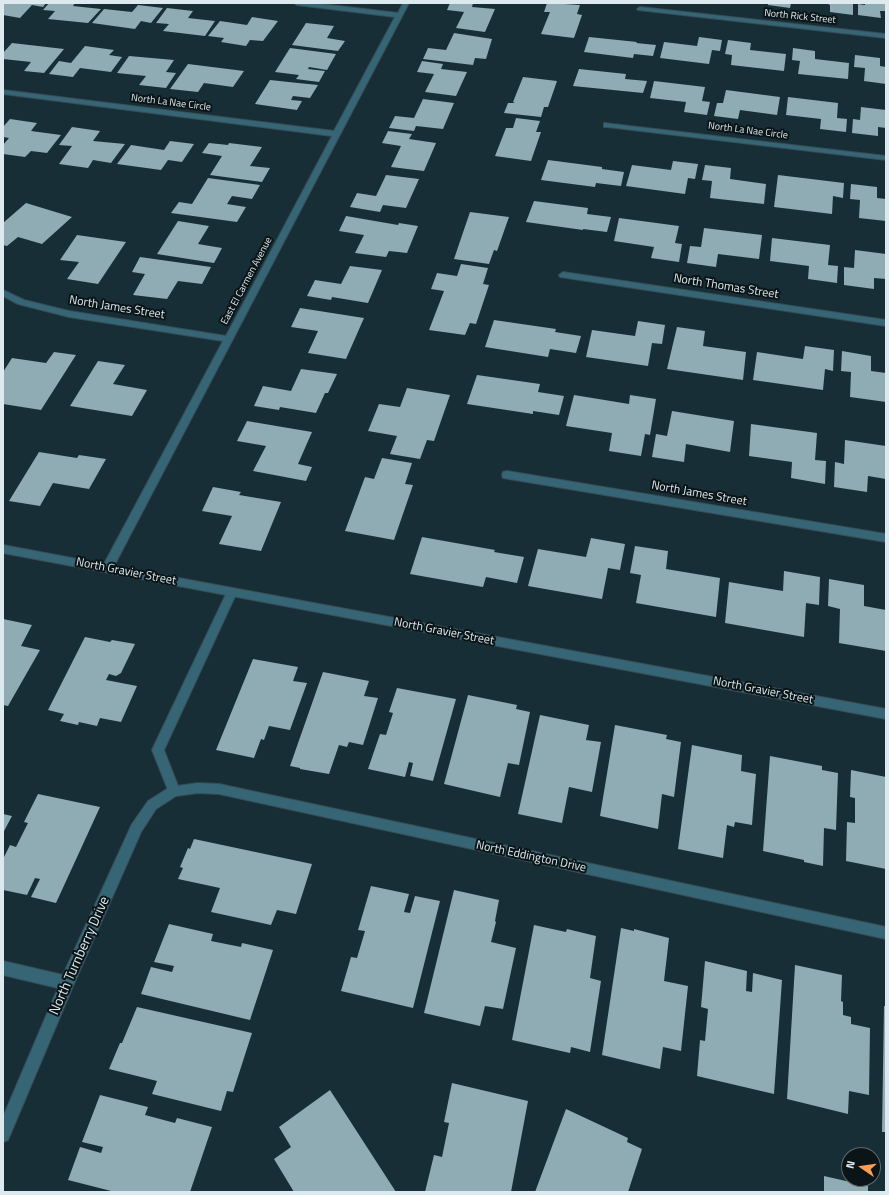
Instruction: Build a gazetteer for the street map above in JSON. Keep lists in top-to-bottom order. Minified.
{"streets":{"street":["North Rick Street","North La Nae Circle","East El Carmen Avenue","North Thomas Street","North James Street","North Gravier Street","North Eddington Drive","North Turnberry Drive"]},"crossings":[["North La Nae Circle","East El Carmen Avenue"],["East El Carmen Avenue","North James Street"],["East El Carmen Avenue","North Gravier Street"],["North Eddington Drive","North Turnberry Drive"]],"north":"left"}
